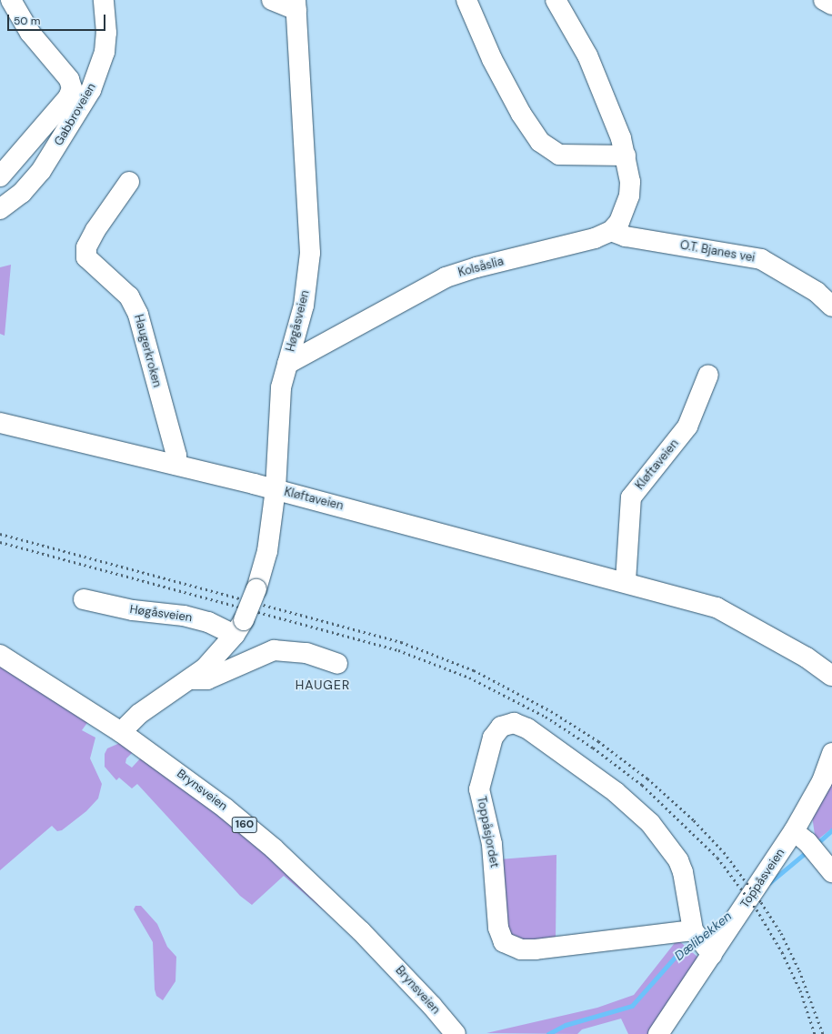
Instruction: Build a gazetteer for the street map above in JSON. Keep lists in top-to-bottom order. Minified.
{"streets":{"street":["Gabbroveien","O.T. Bjanes vei","Kolsåslia","Høgåsveien","Haugerkroken","Kløftaveien","Brynsveien","160","Toppåsjordet","Toppåsveien"]},"crossings":[["O.T. Bjanes vei","Kolsåslia"],["Kolsåslia","Høgåsveien"],["Høgåsveien","Kløftaveien"],["Høgåsveien","Brynsveien"],["Haugerkroken","Kløftaveien"],["Toppåsjordet","Toppåsveien"]],"districts":["HAUGER"],"water":["Dælibekken"],"scale_bar":"50 m"}
